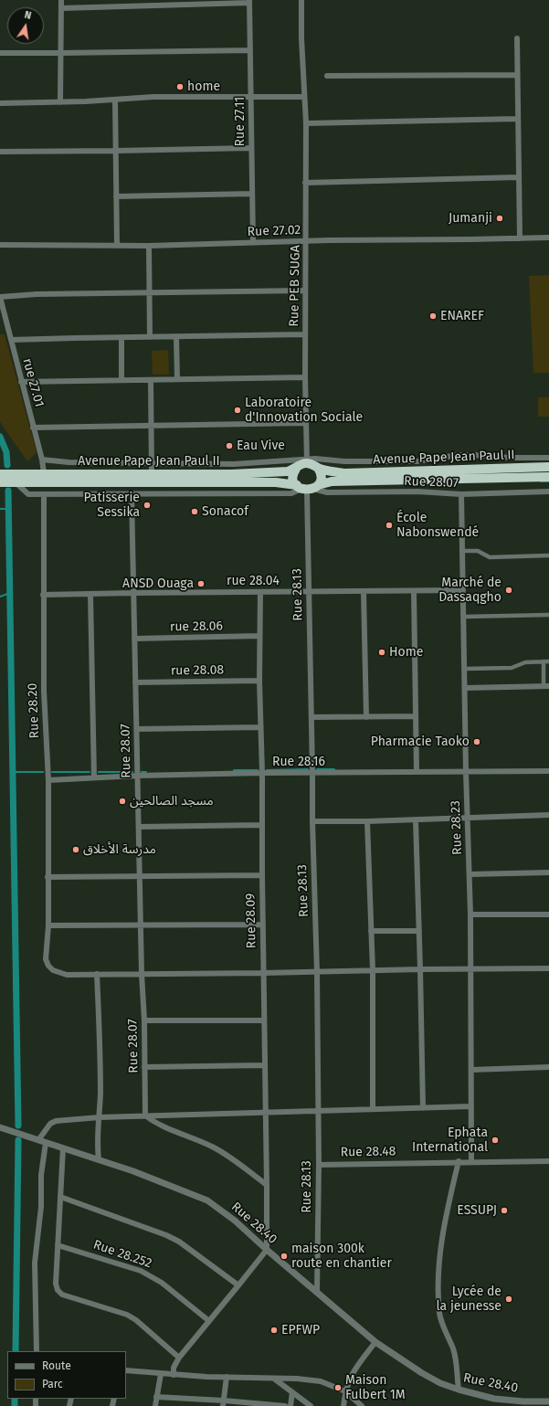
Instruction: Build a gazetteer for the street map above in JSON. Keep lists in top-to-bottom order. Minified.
{"streets":{"highway":["Avenue Pape Jean Paul II"],"street":["Rue 27.11","Rue 27.02","Rue PEB SUGA","rue 27.01","Rue 28.07","rue 28.04","Rue 28.13","rue 28.06","rue 28.08","Rue 28.20","Rue 28.16","Rue 28.23","Rue 28.09","Rue 28.48","Rue 28.40","Rue 28.252"]},"crossings":[["Rue 27.11","Rue 27.02"],["Rue 27.02","Rue PEB SUGA"],["Rue PEB SUGA","Avenue Pape Jean Paul II"],["Rue PEB SUGA","Rue 28.07"],["Rue PEB SUGA","Rue 28.13"],["rue 27.01","Avenue Pape Jean Paul II"],["Avenue Pape Jean Paul II","Rue 28.07"],["Avenue Pape Jean Paul II","Rue 28.13"],["Rue 28.07","rue 28.04"],["Rue 28.07","Rue 28.13"],["Rue 28.07","rue 28.06"],["Rue 28.07","rue 28.08"],["Rue 28.07","Rue 28.20"],["Rue 28.07","Rue 28.16"],["Rue 28.07","Rue 28.23"],["rue 28.04","Rue 28.13"],["rue 28.04","Rue 28.20"],["rue 28.04","Rue 28.23"],["rue 28.04","Rue 28.09"],["Rue 28.13","Rue 28.16"],["Rue 28.13","Rue 28.48"],["Rue 28.13","Rue 28.40"],["rue 28.06","Rue 28.09"],["rue 28.08","Rue 28.09"],["Rue 28.20","Rue 28.16"],["Rue 28.16","Rue 28.23"],["Rue 28.16","Rue 28.09"],["Rue 28.23","Rue 28.48"],["Rue 28.09","Rue 28.40"]],"places":["home","Jumanji","ENAREF","Laboratoire d'Innovation Sociale","Eau Vive","Patisserie Sessika","Sonacof","École Nabonswendé","ANSD Ouaga","Marché de Dassaqgho","Home","Pharmacie Taoko","مسجد الصالحين","مدرسة الأخلاق","Ephata International","ESSUPJ","maison 300k route en chantier","Lycée de la jeunesse","EPFWP","Maison Fulbert 1M"],"legend":["Route","Parc"],"north":"top"}
